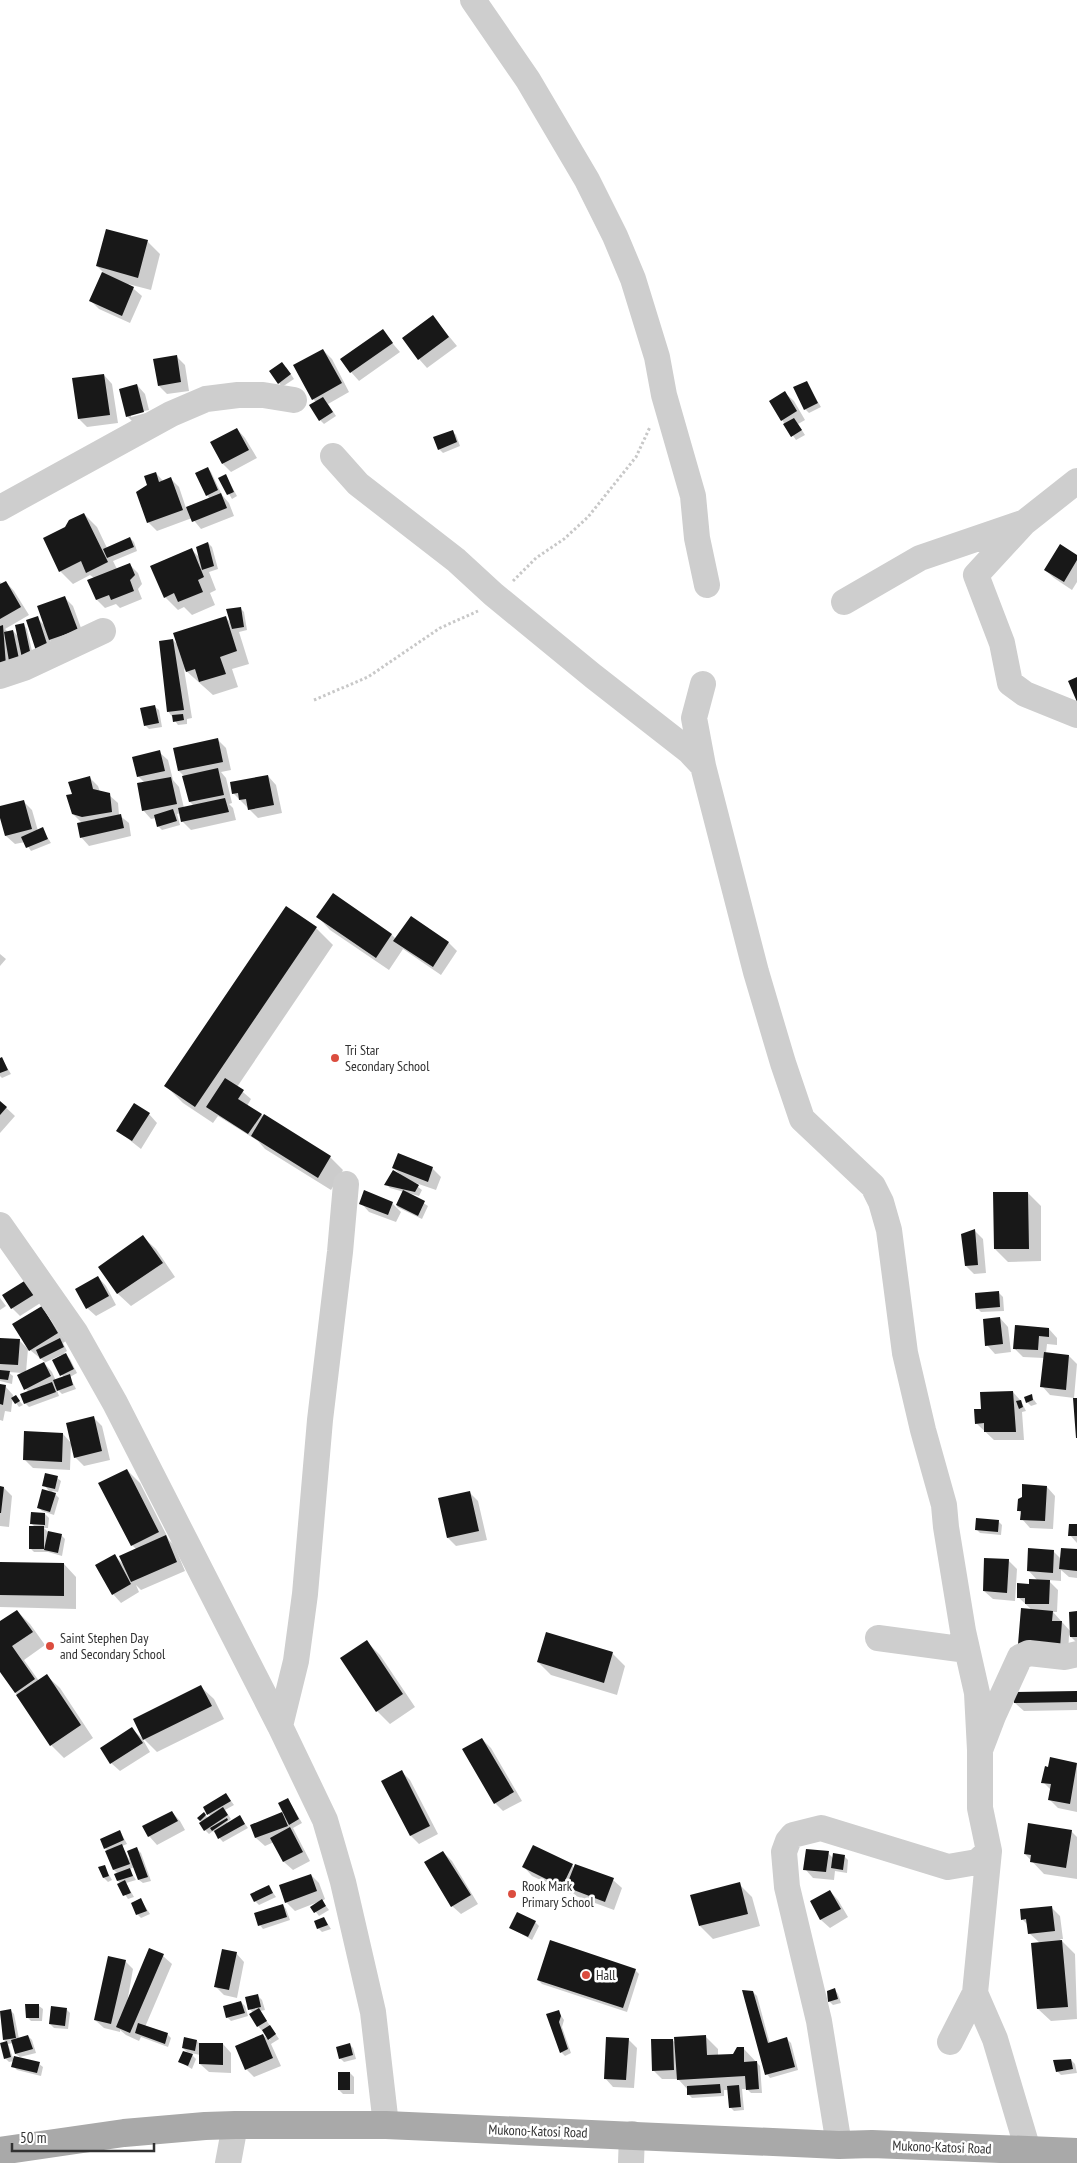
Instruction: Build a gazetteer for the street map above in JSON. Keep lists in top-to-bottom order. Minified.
{"streets":{"main road":["Mukono-Katosi Road"]},"places":["Tri Star Secondary School","Saint Stephen Day and Secondary School","Rook Mark Primary School","Hall"],"scale_bar":"50 m"}
